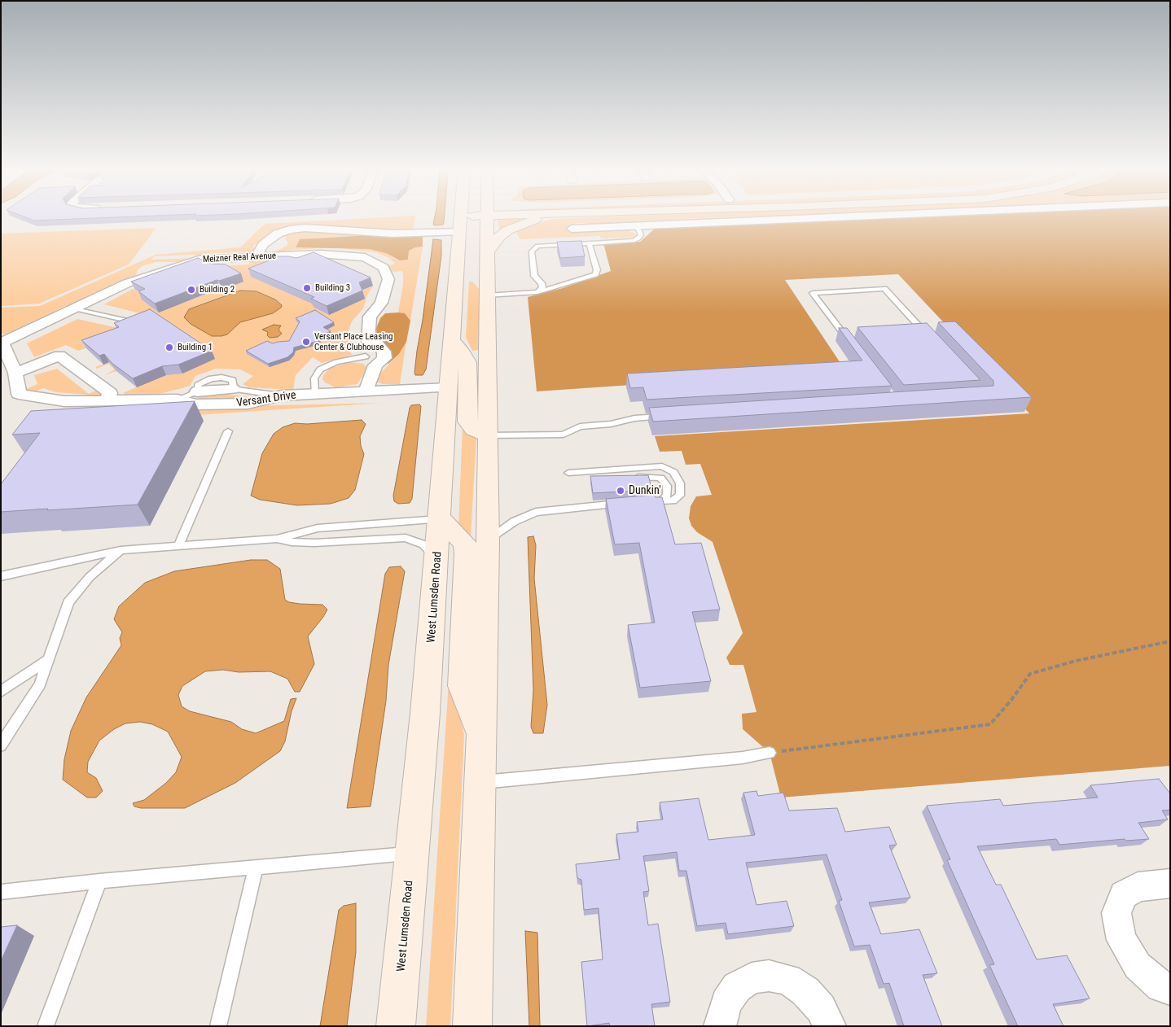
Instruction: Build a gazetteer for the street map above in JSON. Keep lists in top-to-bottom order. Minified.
{"streets":{"main road":["West Lumsden Road"],"street":["Meizner Real Avenue","Versant Drive"]},"crossings":[["Meizner Real Avenue","Versant Drive"],["Versant Drive","West Lumsden Road"]],"places":["Building 3","Building 2","Versant Place Leasing Center & Clubhouse","Building 1","Dunkin'"]}
